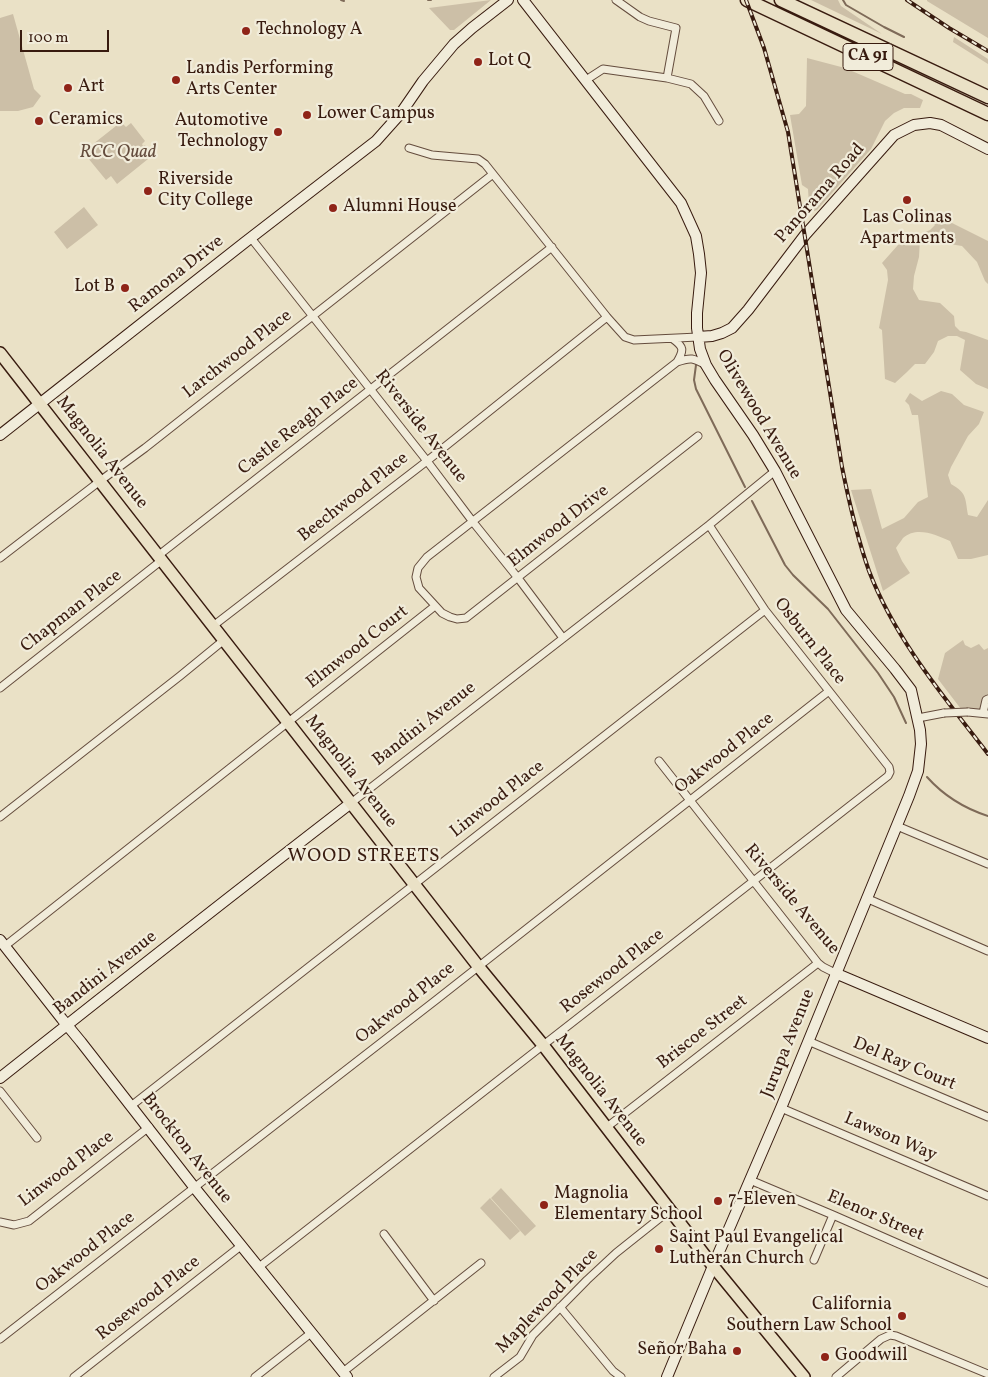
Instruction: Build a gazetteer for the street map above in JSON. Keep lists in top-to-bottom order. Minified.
{"streets":{"highway":["CA 91"],"main road":["Panorama Road","Ramona Drive","Olivewood Avenue","Riverside Avenue","Magnolia Avenue","Bandini Avenue","Jurupa Avenue","Brockton Avenue"],"street":["Larchwood Place","Castle Reagh Place","Beechwood Place","Elmwood Drive","Chapman Place","Osburn Place","Elmwood Court","Oakwood Place","Linwood Place","Rosewood Place","Briscoe Street","Del Ray Court","Lawson Way","Elenor Street","Maplewood Place"]},"crossings":[["Panorama Road","Olivewood Avenue"],["Ramona Drive","Riverside Avenue"],["Ramona Drive","Magnolia Avenue"],["Larchwood Place","Riverside Avenue"],["Larchwood Place","Magnolia Avenue"],["Olivewood Avenue","Bandini Avenue"],["Olivewood Avenue","Jurupa Avenue"],["Castle Reagh Place","Riverside Avenue"],["Castle Reagh Place","Magnolia Avenue"],["Castle Reagh Place","Chapman Place"],["Riverside Avenue","Beechwood Place"],["Riverside Avenue","Elmwood Drive"],["Riverside Avenue","Elmwood Court"],["Riverside Avenue","Bandini Avenue"],["Riverside Avenue","Oakwood Place"],["Riverside Avenue","Rosewood Place"],["Riverside Avenue","Briscoe Street"],["Riverside Avenue","Jurupa Avenue"],["Magnolia Avenue","Beechwood Place"],["Magnolia Avenue","Chapman Place"],["Magnolia Avenue","Elmwood Court"],["Magnolia Avenue","Bandini Avenue"],["Magnolia Avenue","Oakwood Place"],["Magnolia Avenue","Linwood Place"],["Magnolia Avenue","Rosewood Place"],["Magnolia Avenue","Briscoe Street"],["Magnolia Avenue","Jurupa Avenue"],["Magnolia Avenue","Maplewood Place"],["Elmwood Drive","Elmwood Court"],["Osburn Place","Bandini Avenue"],["Osburn Place","Oakwood Place"],["Osburn Place","Linwood Place"],["Osburn Place","Rosewood Place"],["Elmwood Court","Brockton Avenue"],["Bandini Avenue","Brockton Avenue"],["Oakwood Place","Brockton Avenue"],["Linwood Place","Brockton Avenue"],["Rosewood Place","Brockton Avenue"],["Jurupa Avenue","Del Ray Court"],["Jurupa Avenue","Lawson Way"],["Jurupa Avenue","Elenor Street"]],"districts":["WOOD STREETS"],"parks":["RCC Quad"],"places":["Technology A","Lot Q","Landis Performing Arts Center","Art","Lower Campus","Ceramics","Automotive Technology","Riverside City College","Las Colinas Apartments","Alumni House","Lot B","7-Eleven","Magnolia Elementary School","Saint Paul Evangelical Lutheran Church","California Southern Law School","Señor Baha","Goodwill"],"scale_bar":"100 m"}
